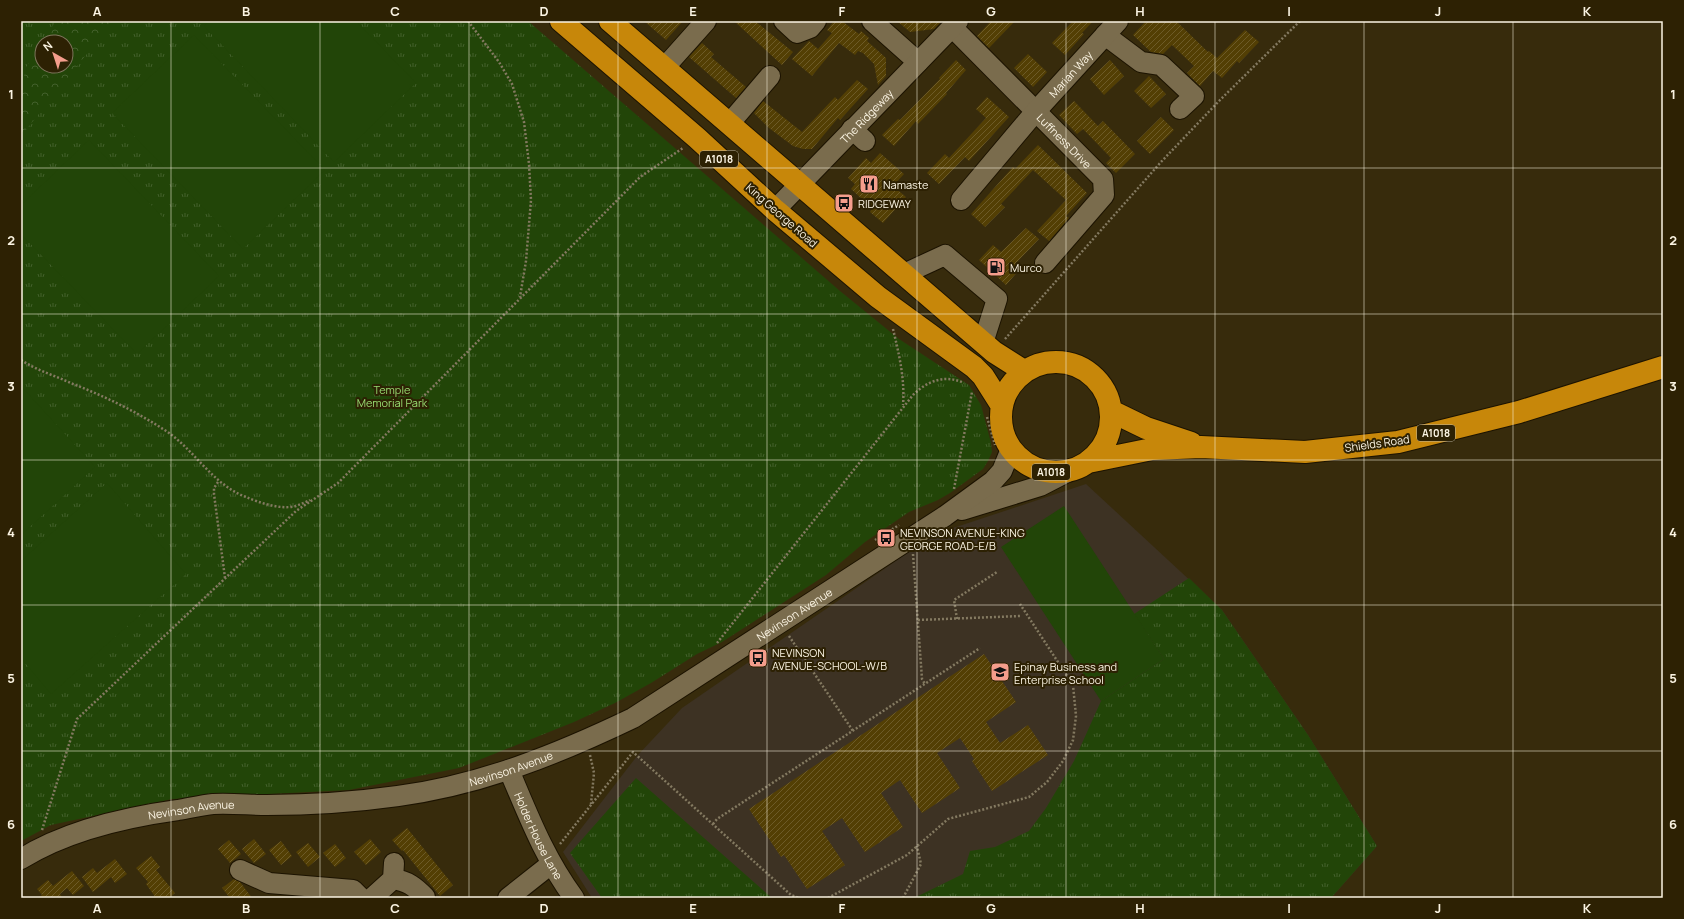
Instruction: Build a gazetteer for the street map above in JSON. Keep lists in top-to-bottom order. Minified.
{"streets":{"highway":["A1018","King George Road","Shields Road"],"street":["Marian Way","The Ridgeway","Luffness Drive","Nevinson Avenue","Holder House Lane"]},"crossings":[["Marian Way","Luffness Drive"],["The Ridgeway","Luffness Drive"],["The Ridgeway","A1018"],["The Ridgeway","King George Road"],["A1018","King George Road"],["A1018","Shields Road"],["A1018","Nevinson Avenue"],["King George Road","Shields Road"],["King George Road","Nevinson Avenue"],["Shields Road","Nevinson Avenue"],["Nevinson Avenue","Holder House Lane"]],"parks":["Temple Memorial Park"],"places":{"restaurant":["Namaste"],"bus stop":["RIDGEWAY","NEVINSON AVENUE-KING GEORGE ROAD-E/B","NEVINSON AVENUE-SCHOOL-W/B"],"fuel station":["Murco"],"school or university":["Epinay Business and Enterprise School"]},"north":"top left","grid":{"columns":["A","B","C","D","E","F","G","H","I","J","K"],"rows":["1","2","3","4","5","6"]}}
